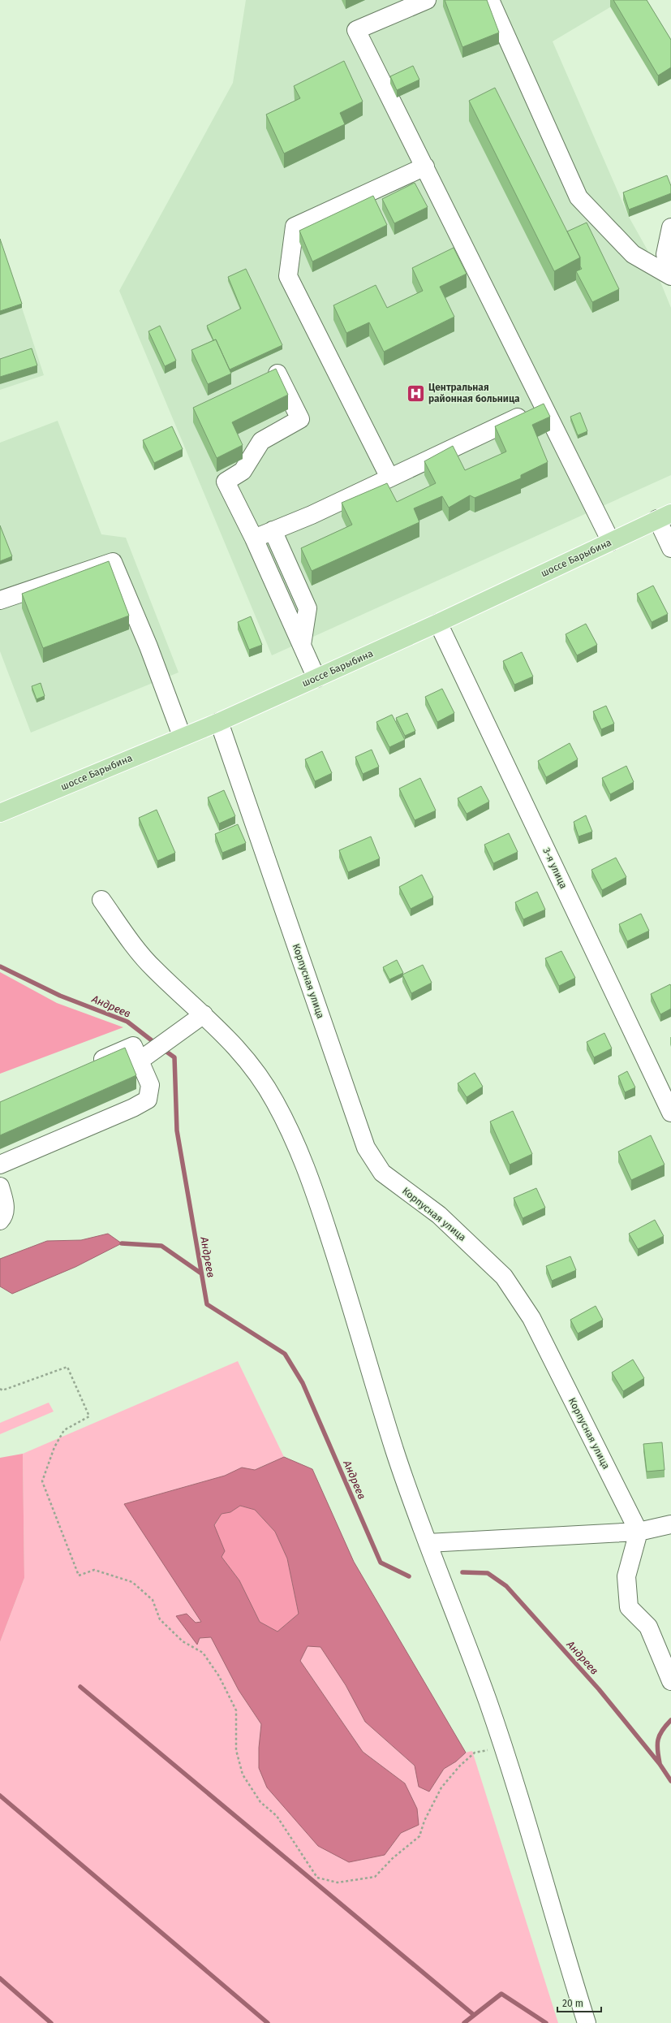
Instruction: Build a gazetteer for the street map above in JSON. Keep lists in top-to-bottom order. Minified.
{"streets":{"main road":["шоссе Барыбина"],"street":["3-я улица","Корпусная улица"]},"crossings":[["шоссе Барыбина","3-я улица"],["шоссе Барыбина","Корпусная улица"]],"water":["Андреев"],"places":{"hospital":["Центральная районная больница"]},"scale_bar":"20 m"}
